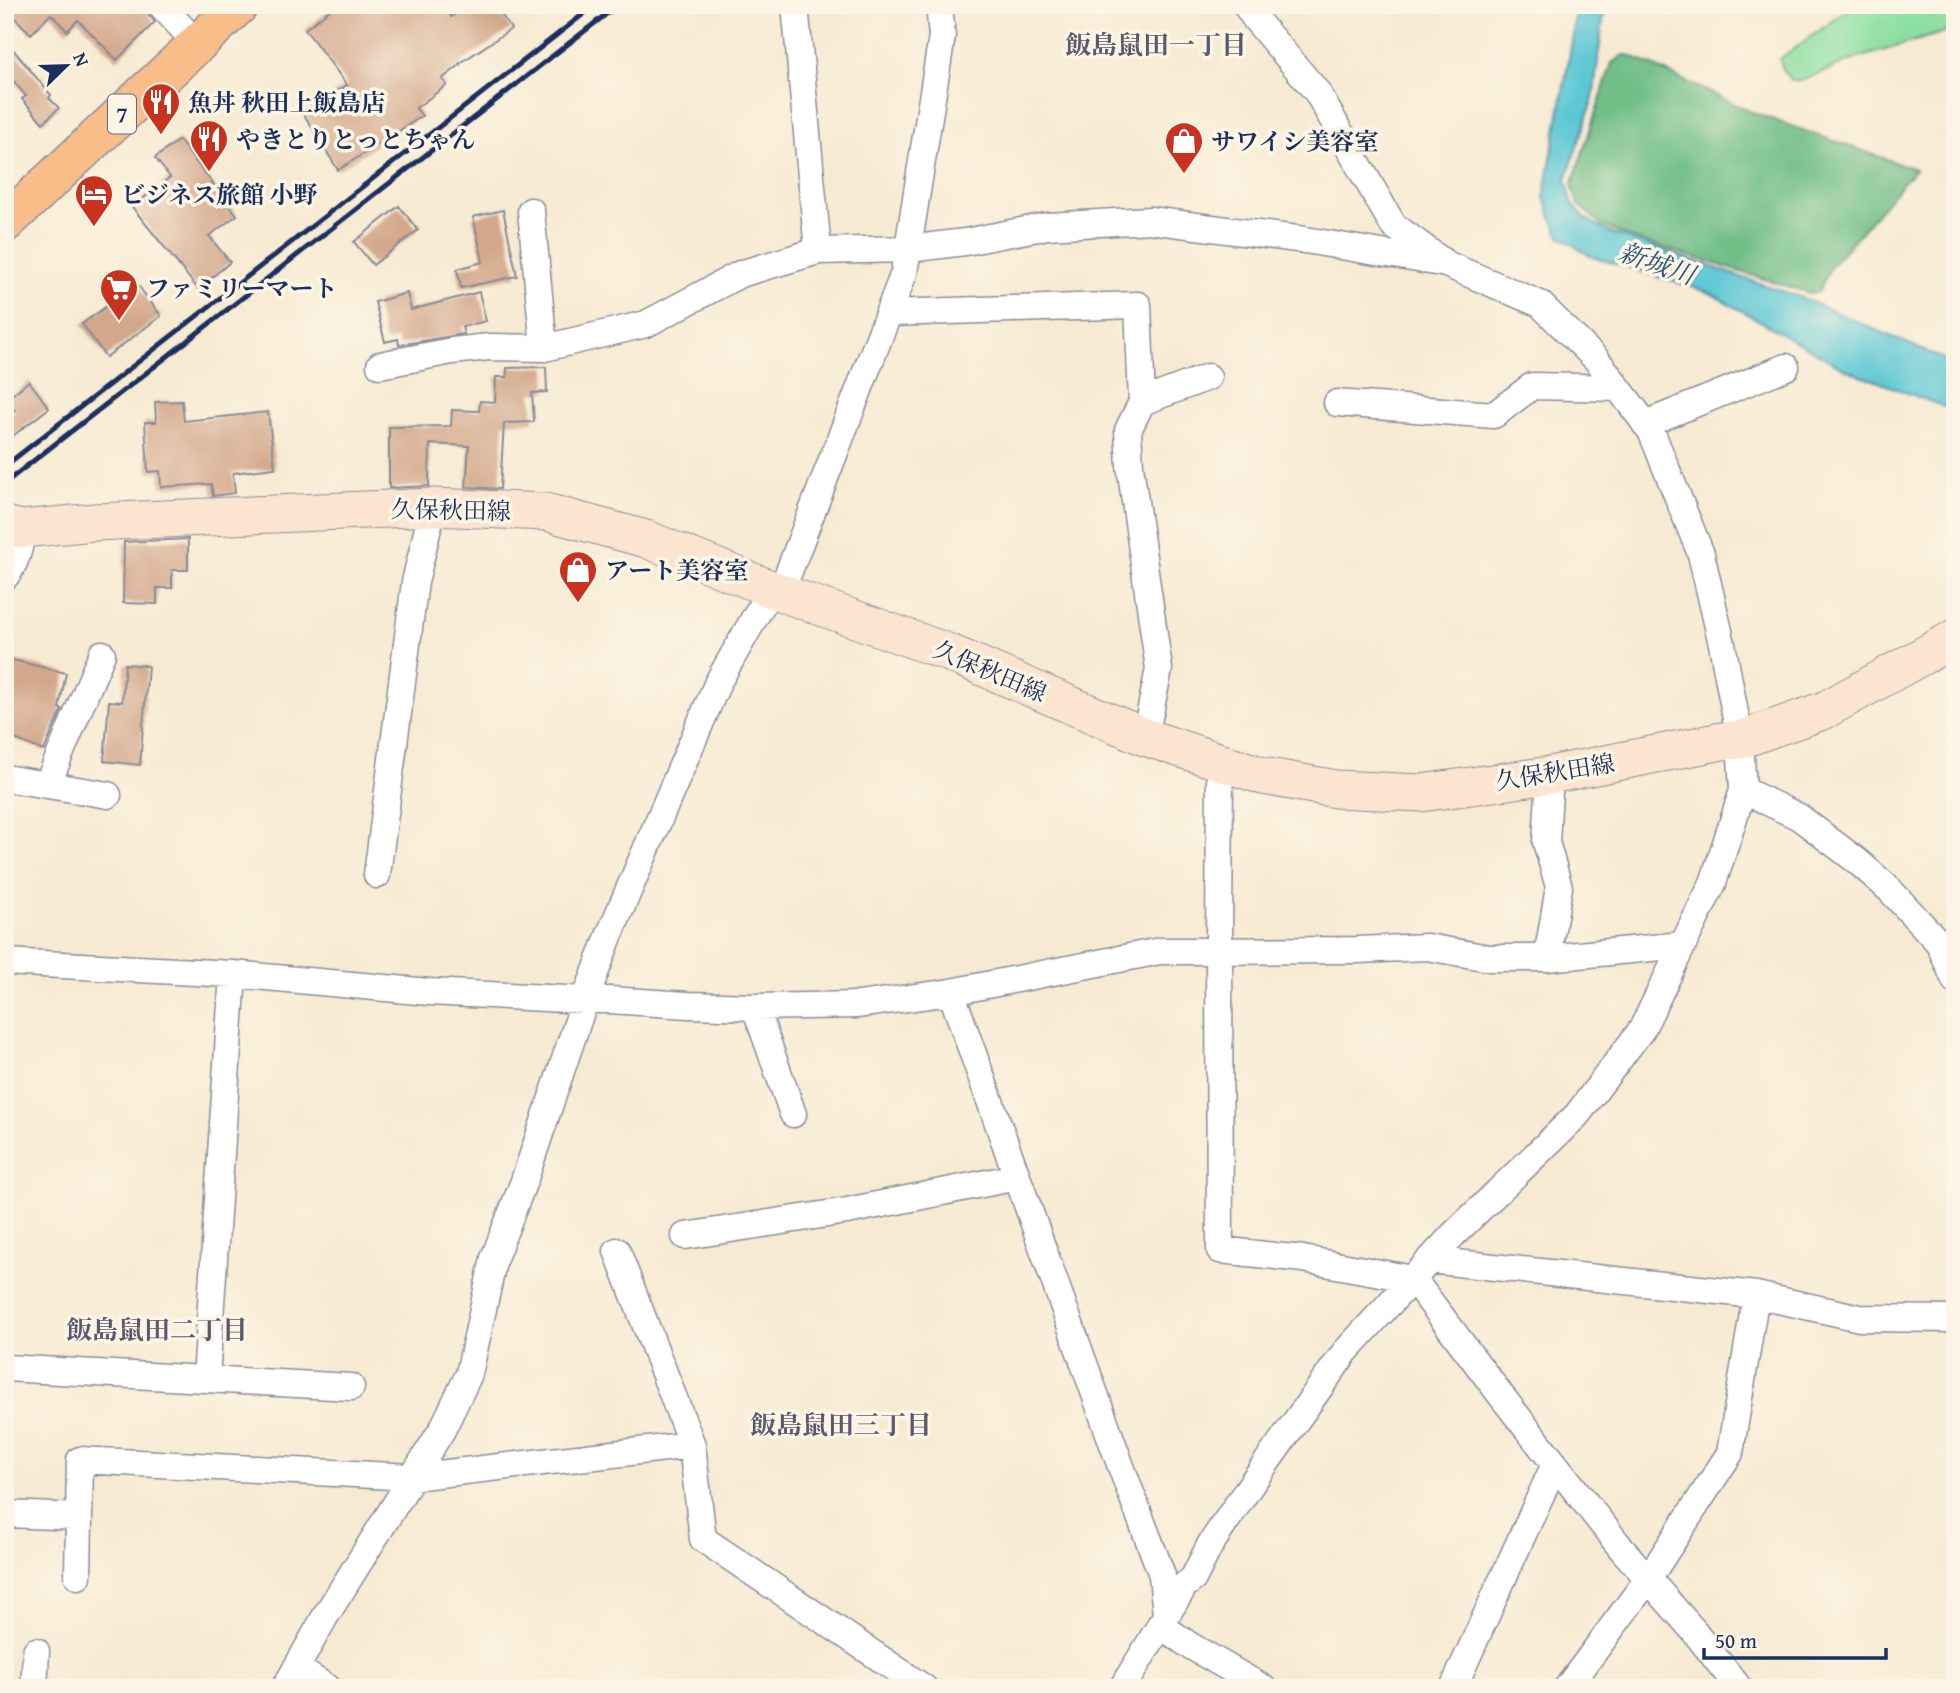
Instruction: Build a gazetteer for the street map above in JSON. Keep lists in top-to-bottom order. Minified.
{"streets":{"highway":["7"],"main road":["久保秋田線"]},"districts":["飯島鼠田一丁目","飯島鼠田二丁目","飯島鼠田三丁目"],"water":["新城川"],"places":{"restaurant":["魚丼 秋田上飯島店","やきとりとっとちゃん"],"shop":["サワイシ美容室","アート美容室"],"hotel":["ビジネス旅館 小野"],"supermarket":["ファミリーマート"]},"scale_bar":"50 m","north":"top right"}
